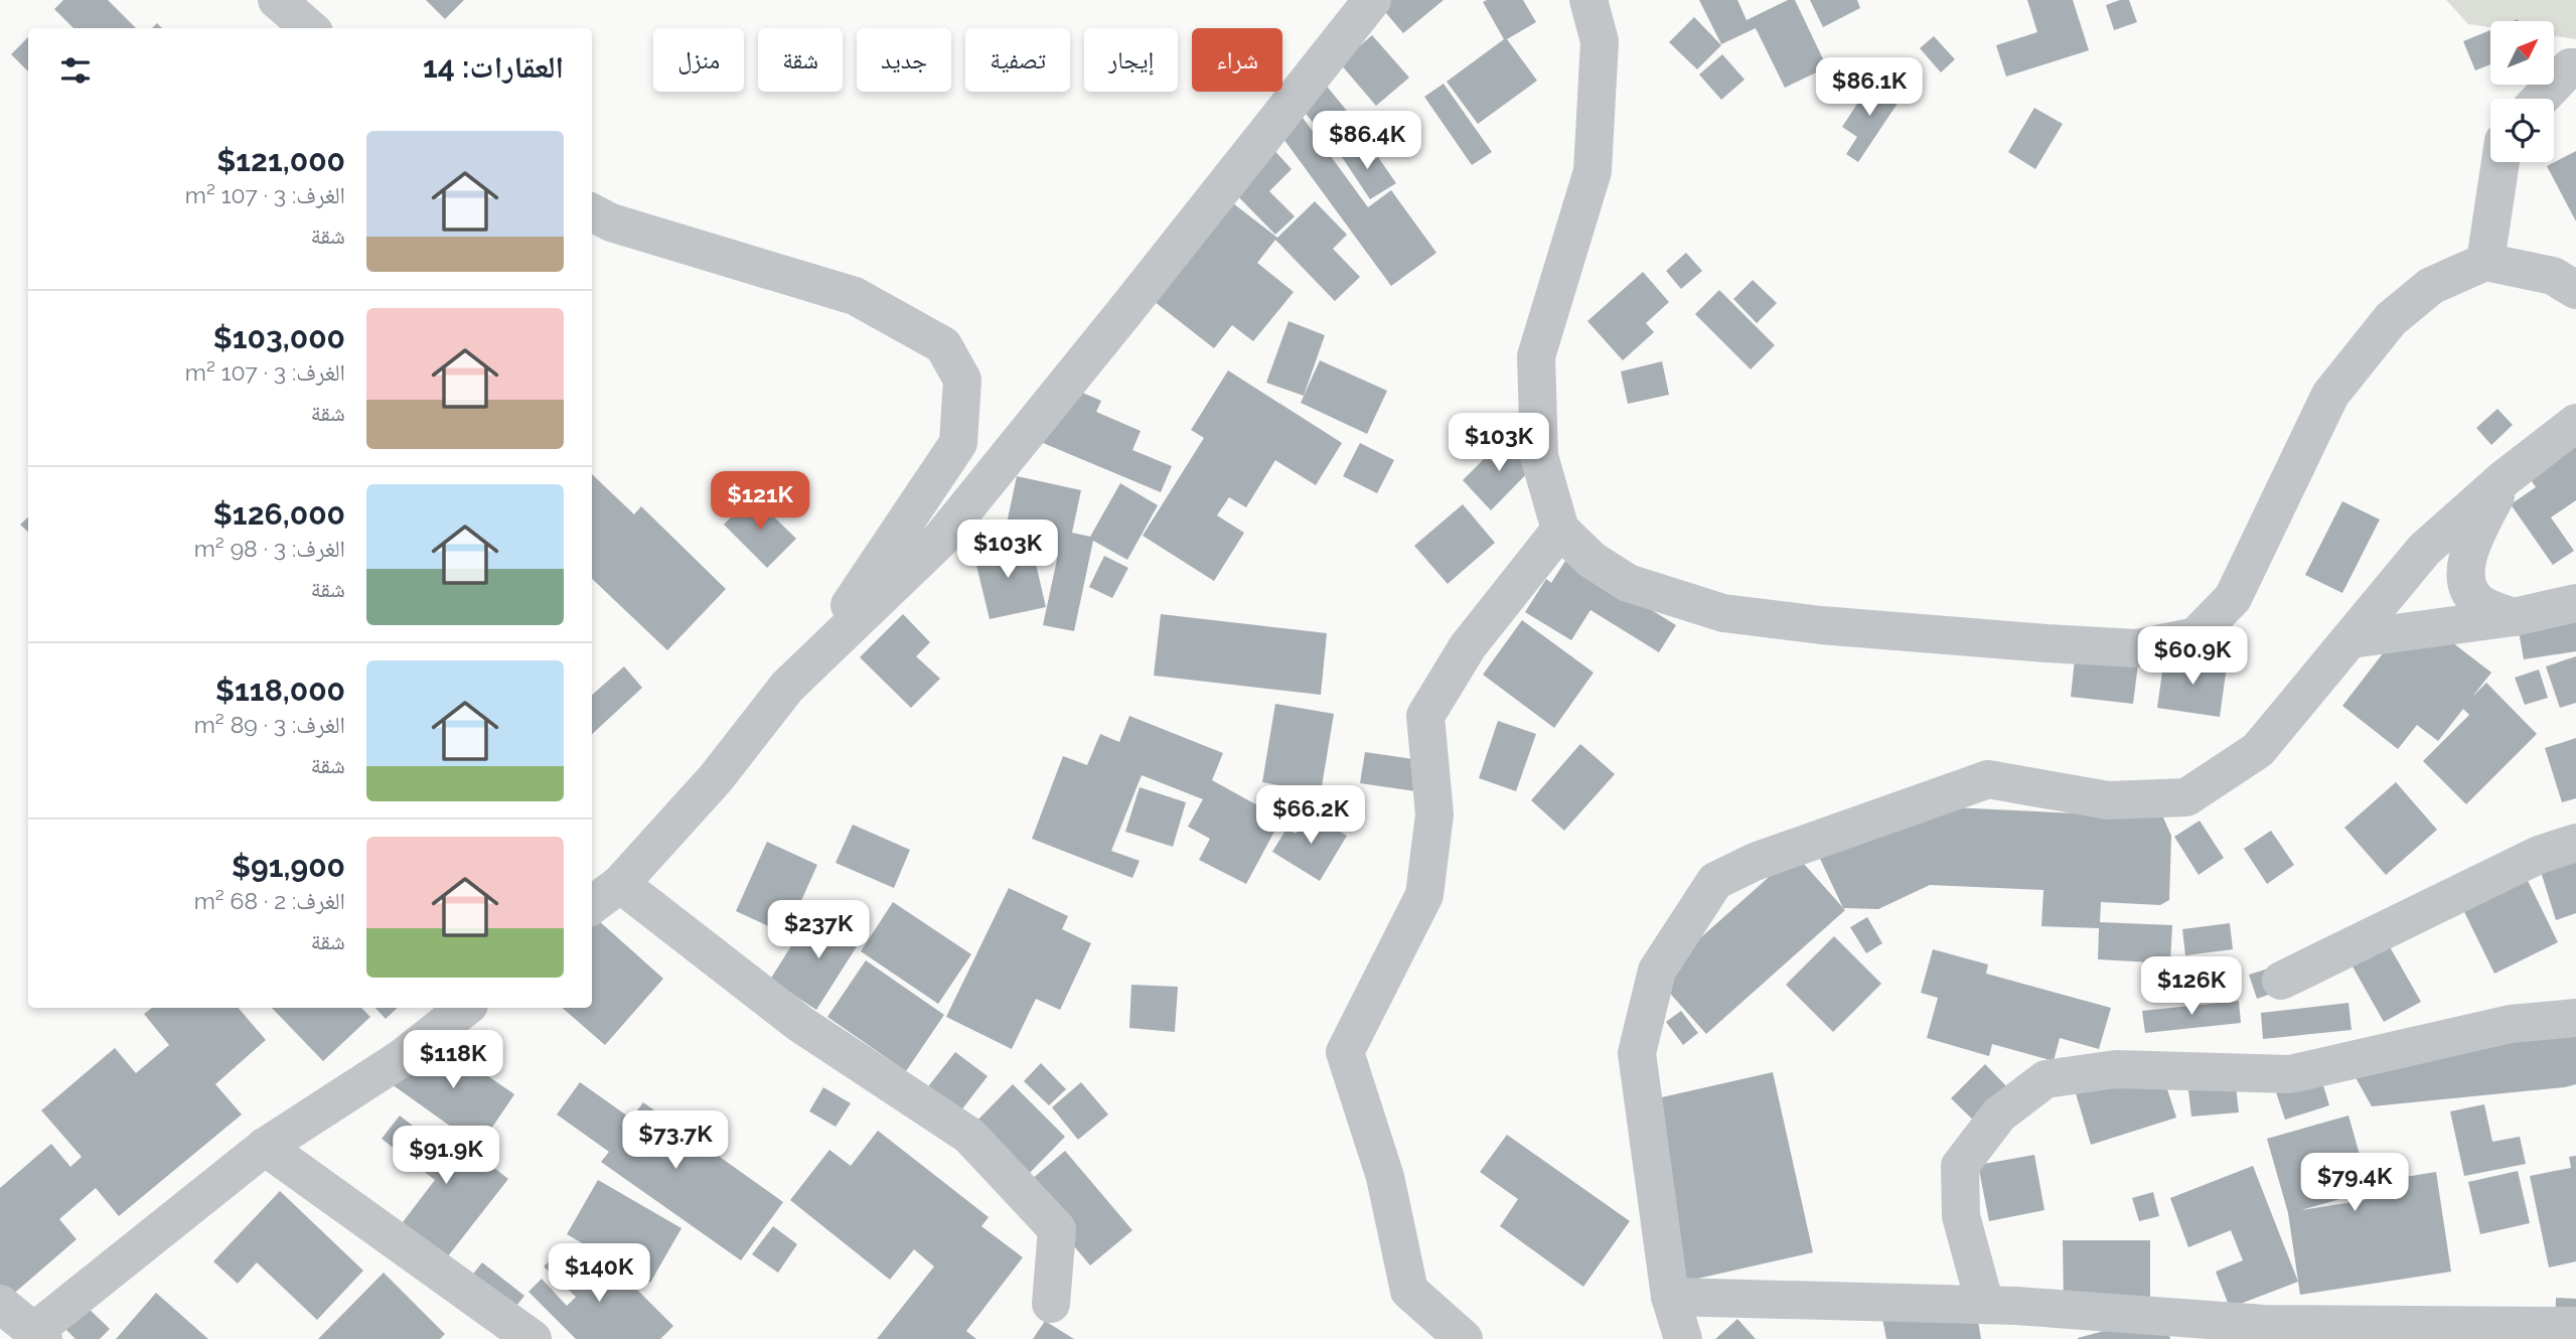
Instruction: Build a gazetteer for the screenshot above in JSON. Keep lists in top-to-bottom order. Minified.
{"north":"top right","page":{"chip":["شراء","إيجار","تصفية","جديد","شقة","منزل"],"heading":"العقارات: 14","price":["$86.1K","$86.4K","$103K","$121K","$103K","$60.9K","$66.2K","$237K","$126K","$118K","$73.7K","$91.9K","$79.4K","$140K"],"list":[{"name":"$121,000","note":"الغرف: 3 · 107 m² · شقة"},{"name":"$103,000","note":"الغرف: 3 · 107 m² · شقة"},{"name":"$126,000","note":"الغرف: 3 · 98 m² · شقة"},{"name":"$118,000","note":"الغرف: 3 · 89 m² · شقة"},{"name":"$91,900","note":"الغرف: 2 · 68 m² · شقة"}]}}
